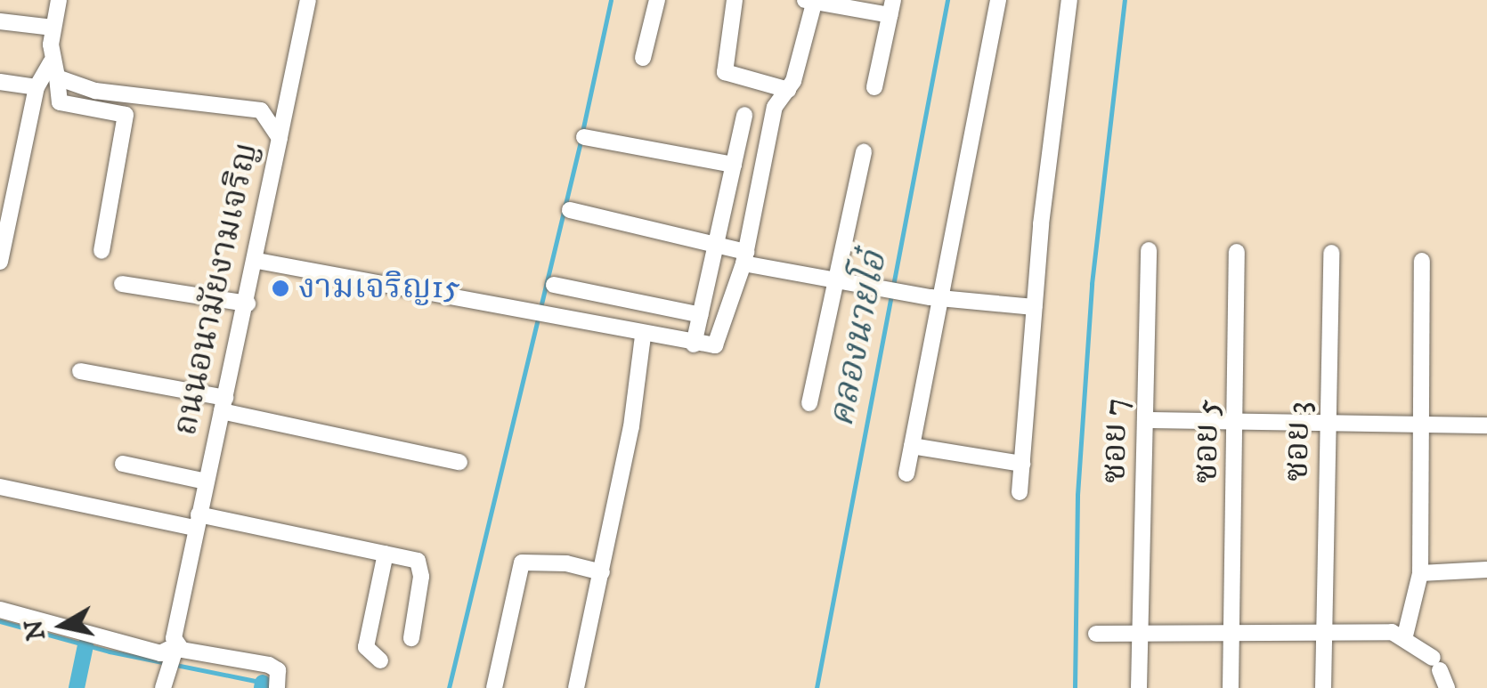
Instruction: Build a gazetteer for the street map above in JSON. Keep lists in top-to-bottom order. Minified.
{"streets":{"street":["ถนนอนามัยงามเจริญ","ซอย 7","ซอย 5","ซอย 3"]},"water":["คลองนายโอ๋"],"places":["งามเจริญ15"],"north":"left"}
